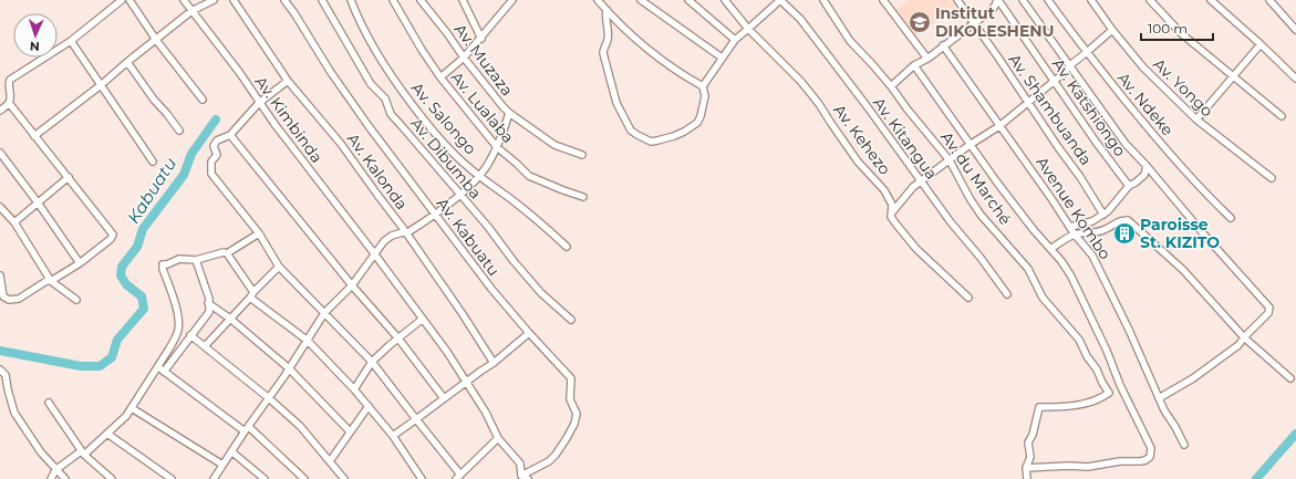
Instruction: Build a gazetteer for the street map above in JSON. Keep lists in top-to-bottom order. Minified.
{"streets":{"street":["Av. Muzaza","Av. Yongo","Av. Ndeke","Av. Lualaba","Av. Katshiongo","Av. Shambuanda","Av. Salongo","Av. Kimbinda","Av. Kitangua","Av. Kehezo","Av. Dibumba","Av. Kalonda","Av. du Marché","Avenue Kombo","Av. Kabuatu"]},"crossings":[["Av. Kimbinda","Av. Kabuatu"]],"water":["Kabuatu"],"places":{"school or university":["Institut DIKOLESHENU"],"building":["Paroisse St. KIZITO"]},"scale_bar":"100 m","north":"bottom"}
